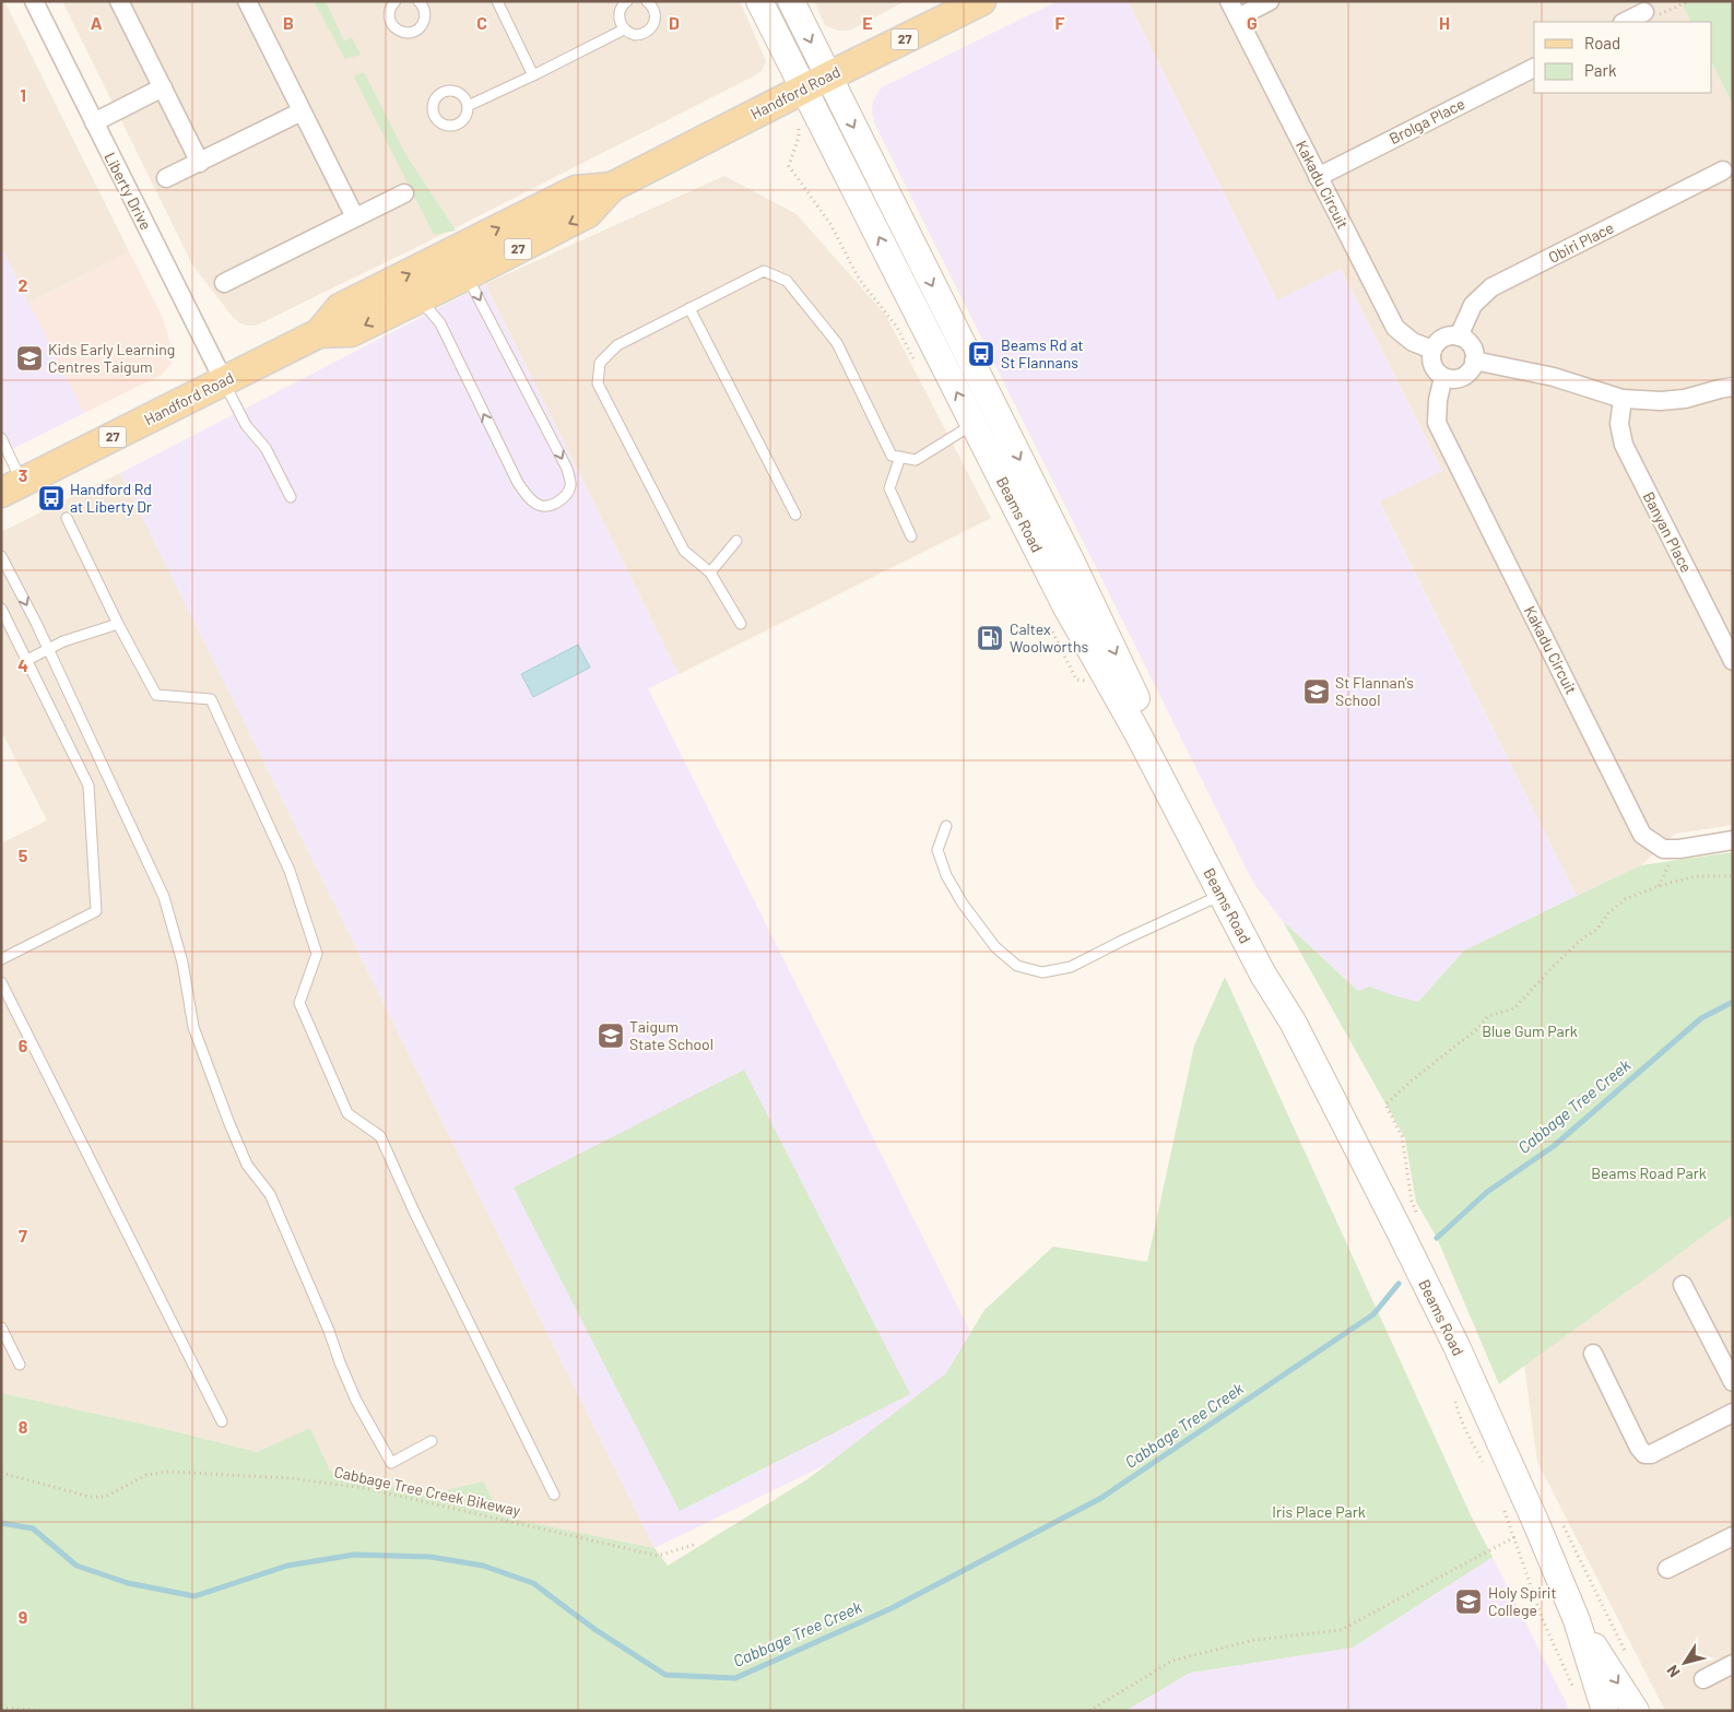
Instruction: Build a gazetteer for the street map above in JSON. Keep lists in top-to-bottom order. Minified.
{"streets":{"main road":["27","Handford Road","Beams Road"],"street":["Brolga Place","Kakadu Circuit","Liberty Drive","Obiri Place","Banyan Place"],"path":["Cabbage Tree Creek Bikeway"]},"crossings":[["Handford Road","Liberty Drive"],["Handford Road","Beams Road"],["Brolga Place","Kakadu Circuit"],["Kakadu Circuit","Obiri Place"]],"water":["Cabbage Tree Creek"],"parks":["Blue Gum Park","Beams Road Park","Iris Place Park"],"places":{"bus stop":["Beams Rd at St Flannans","Handford Rd at Liberty Dr"],"school or university":["Kids Early Learning Centres Taigum","St Flannan's School","Taigum State School","Holy Spirit College"],"fuel station":["Caltex Woolworths"]},"legend":["Road","Park"],"north":"bottom left","grid":{"columns":["A","B","C","D","E","F","G","H"],"rows":["1","2","3","4","5","6","7","8","9"]}}
